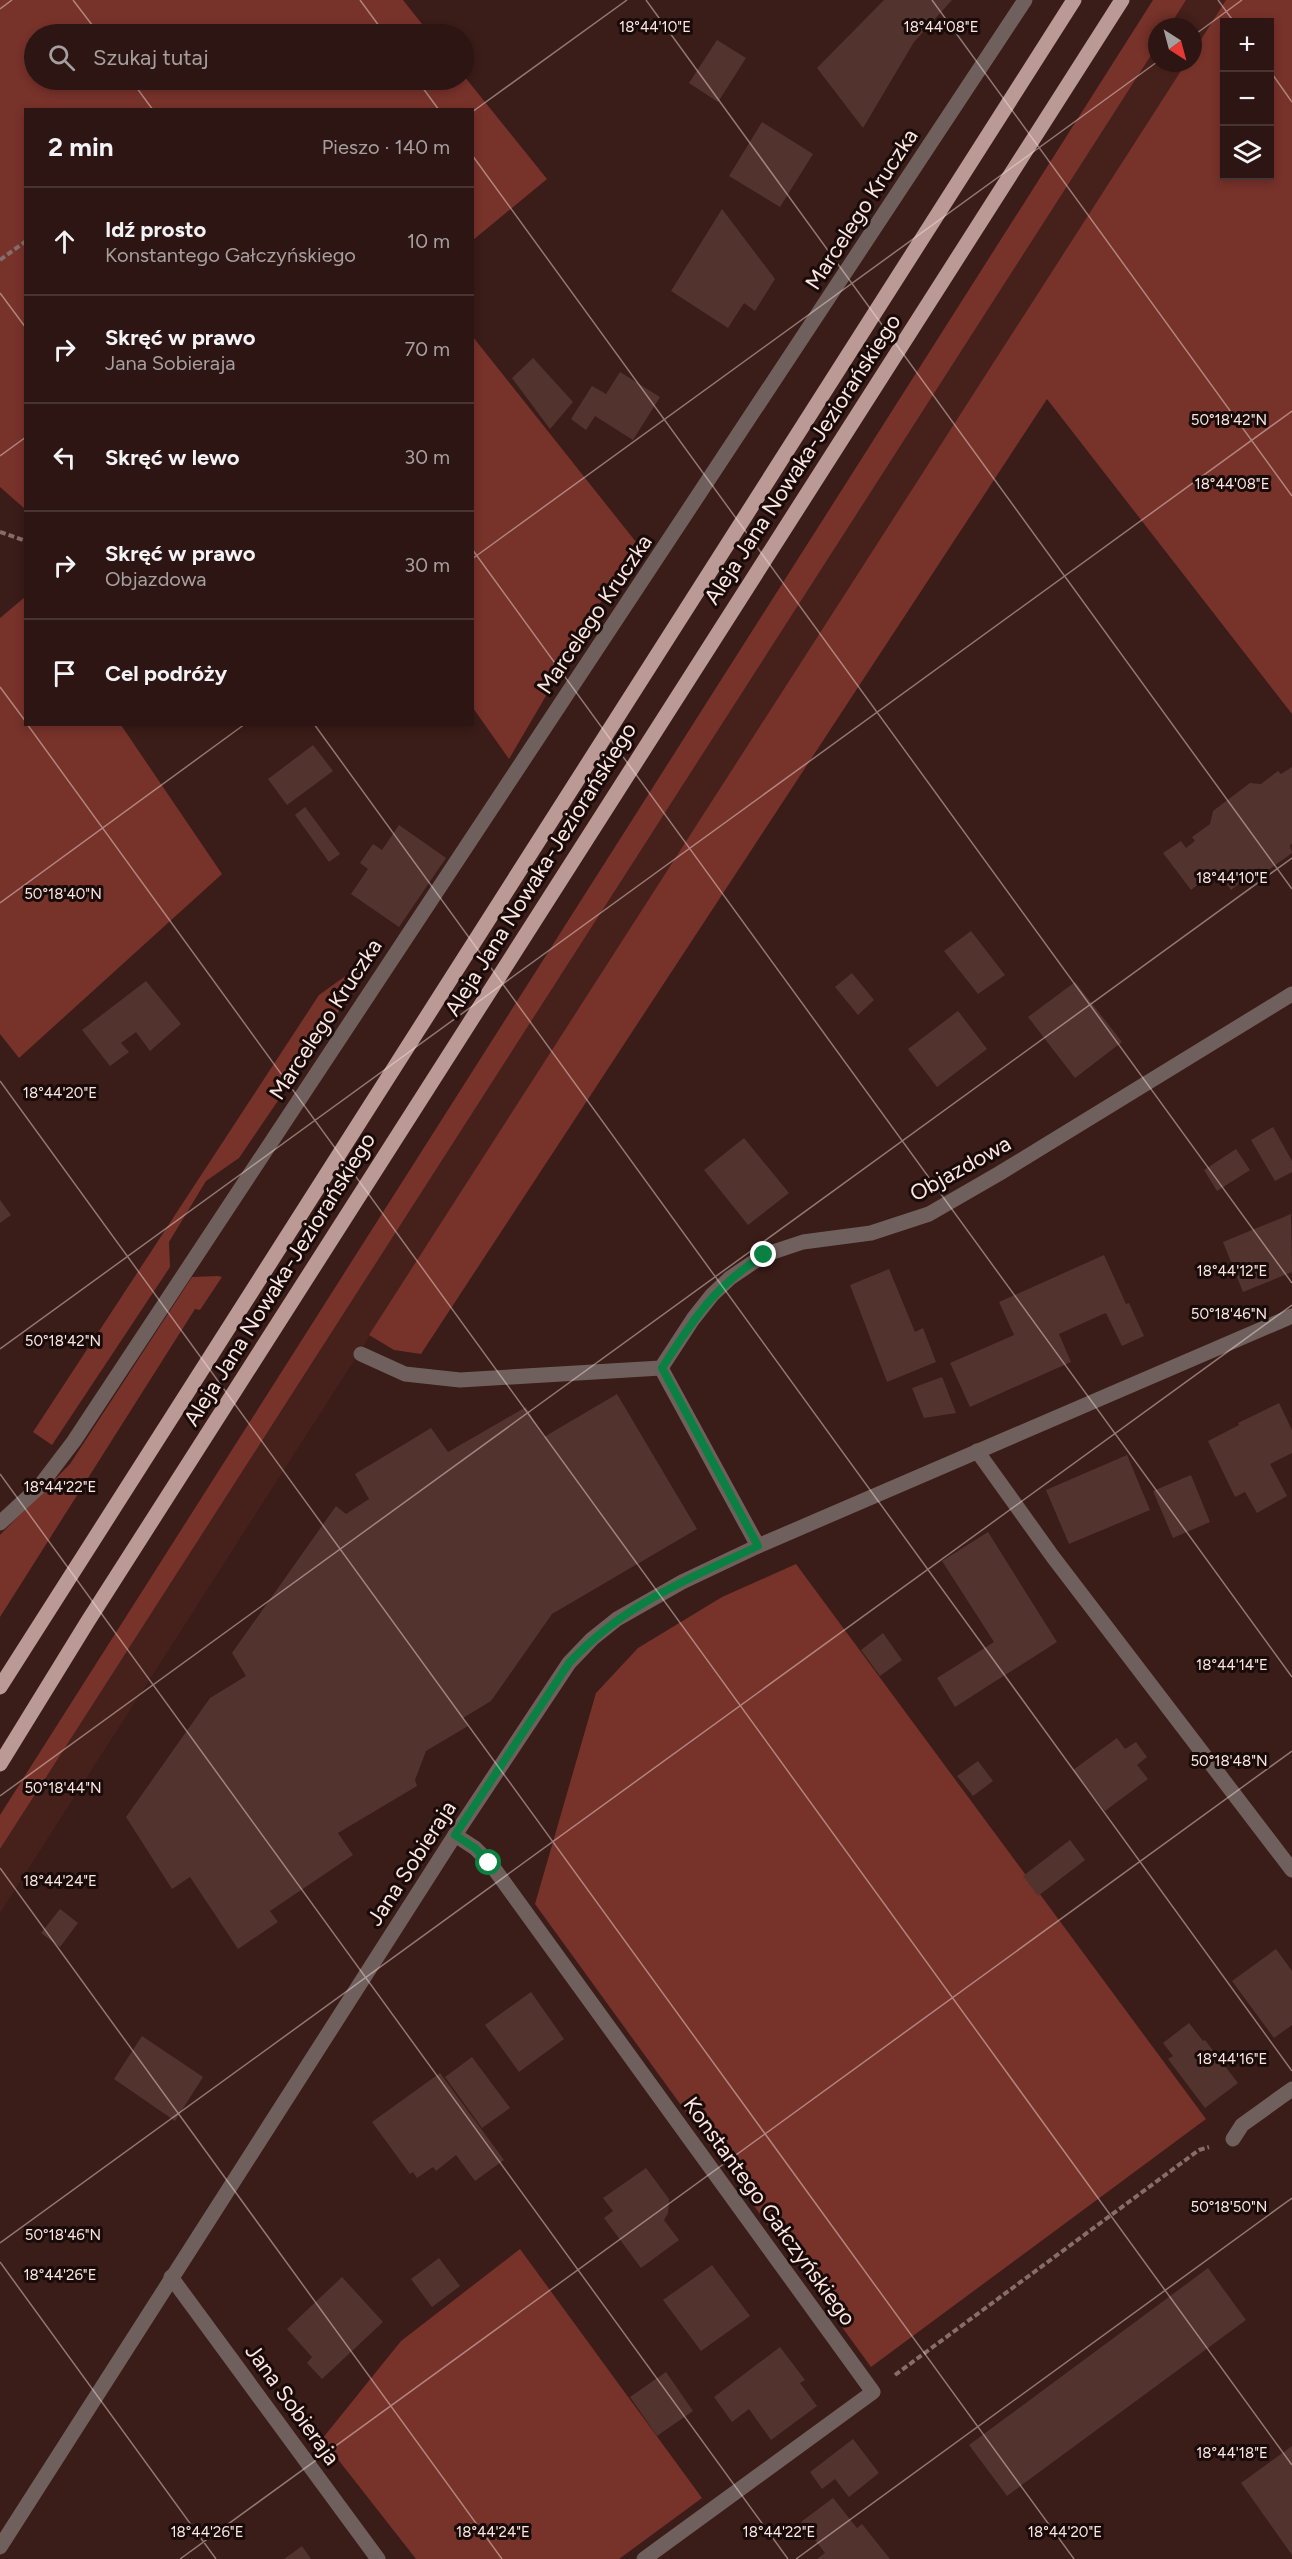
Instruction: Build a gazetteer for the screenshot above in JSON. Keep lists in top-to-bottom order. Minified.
{"streets":{"main road":["Aleja Jana Nowaka-Jeziorańskiego"],"street":["Marcelego Kruczka","Objazdowa","Jana Sobieraja","Konstantego Gałczyńskiego"]},"crossings":[["Jana Sobieraja","Konstantego Gałczyńskiego"]],"north":"bottom right","page":{"map_buttons":["+","−"],"search":"Szukaj tutaj","heading":["2 min","Pieszo · 140 m"],"list":[["Idź prosto","Konstantego Gałczyńskiego","10 m"],["Skręć w prawo","Jana Sobieraja","70 m"],["Skręć w lewo","30 m"],["Skręć w prawo","Objazdowa","30 m"],"Cel podróży"]},"coordinates":["18°44'10\"E","18°44'08\"E","50°18'42\"N","50°18'40\"N","18°44'20\"E","18°44'12\"E","50°18'46\"N","18°44'22\"E","18°44'14\"E","50°18'48\"N","50°18'44\"N","18°44'24\"E","18°44'16\"E","50°18'50\"N","18°44'26\"E","18°44'18\"E"]}
